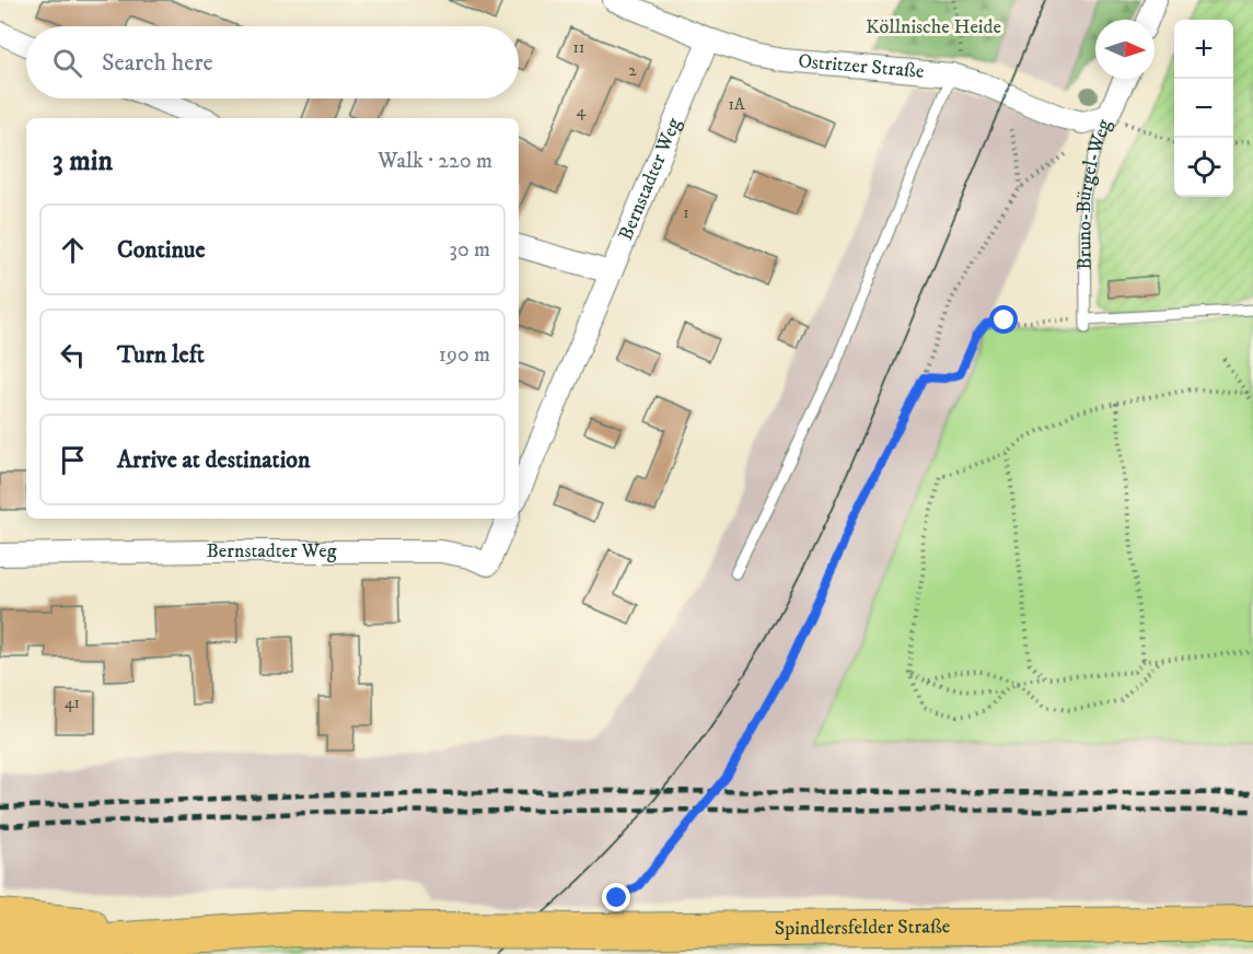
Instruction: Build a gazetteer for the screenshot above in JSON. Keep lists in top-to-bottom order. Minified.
{"streets":{"highway":["Spindlersfelder Straße"],"street":["Ostritzer Straße","Bernstadter Weg","Bruno-Bürgel-Weg"]},"crossings":[["Ostritzer Straße","Bernstadter Weg"],["Ostritzer Straße","Bruno-Bürgel-Weg"]],"parks":["Köllnische Heide"],"house_numbers":["11","2","1A","4","1","41"],"north":"right","page":{"map_buttons":["+","−"],"search":"Search here","heading":["3 min","Walk · 220 m"],"list":[["Continue","30 m"],["Turn left","190 m"],"Arrive at destination"]}}
